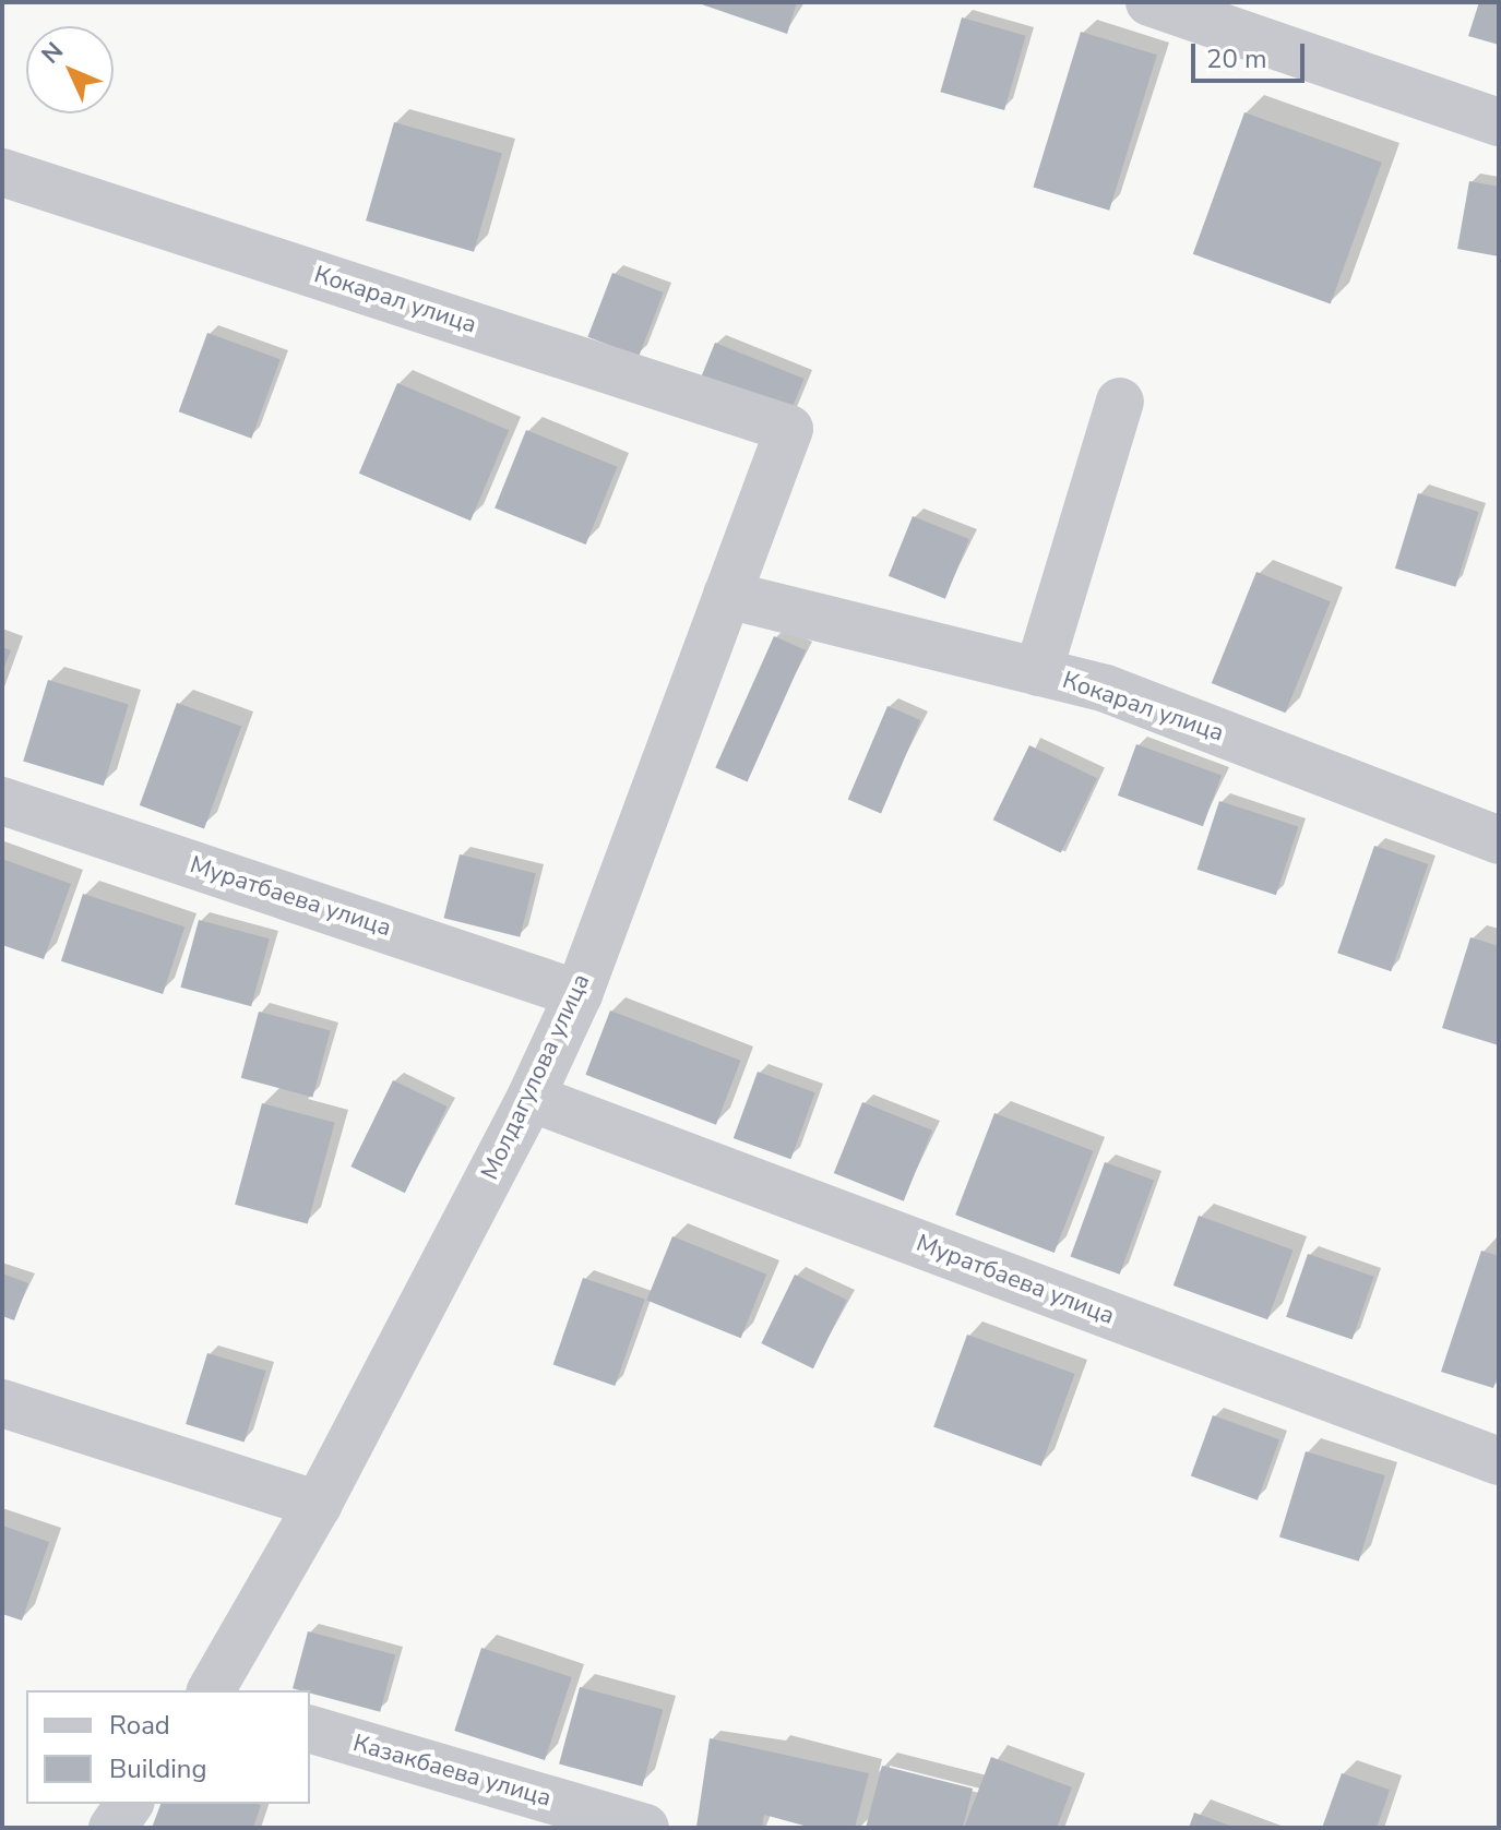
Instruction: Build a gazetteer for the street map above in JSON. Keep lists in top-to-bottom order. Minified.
{"streets":{"street":["Кокарал улица","Муратбаева улица","Молдагулова улица","Казакбаева улица"]},"crossings":[["Кокарал улица","Молдагулова улица"],["Муратбаева улица","Молдагулова улица"]],"legend":["Road","Building"],"scale_bar":"20 m","north":"top left"}
